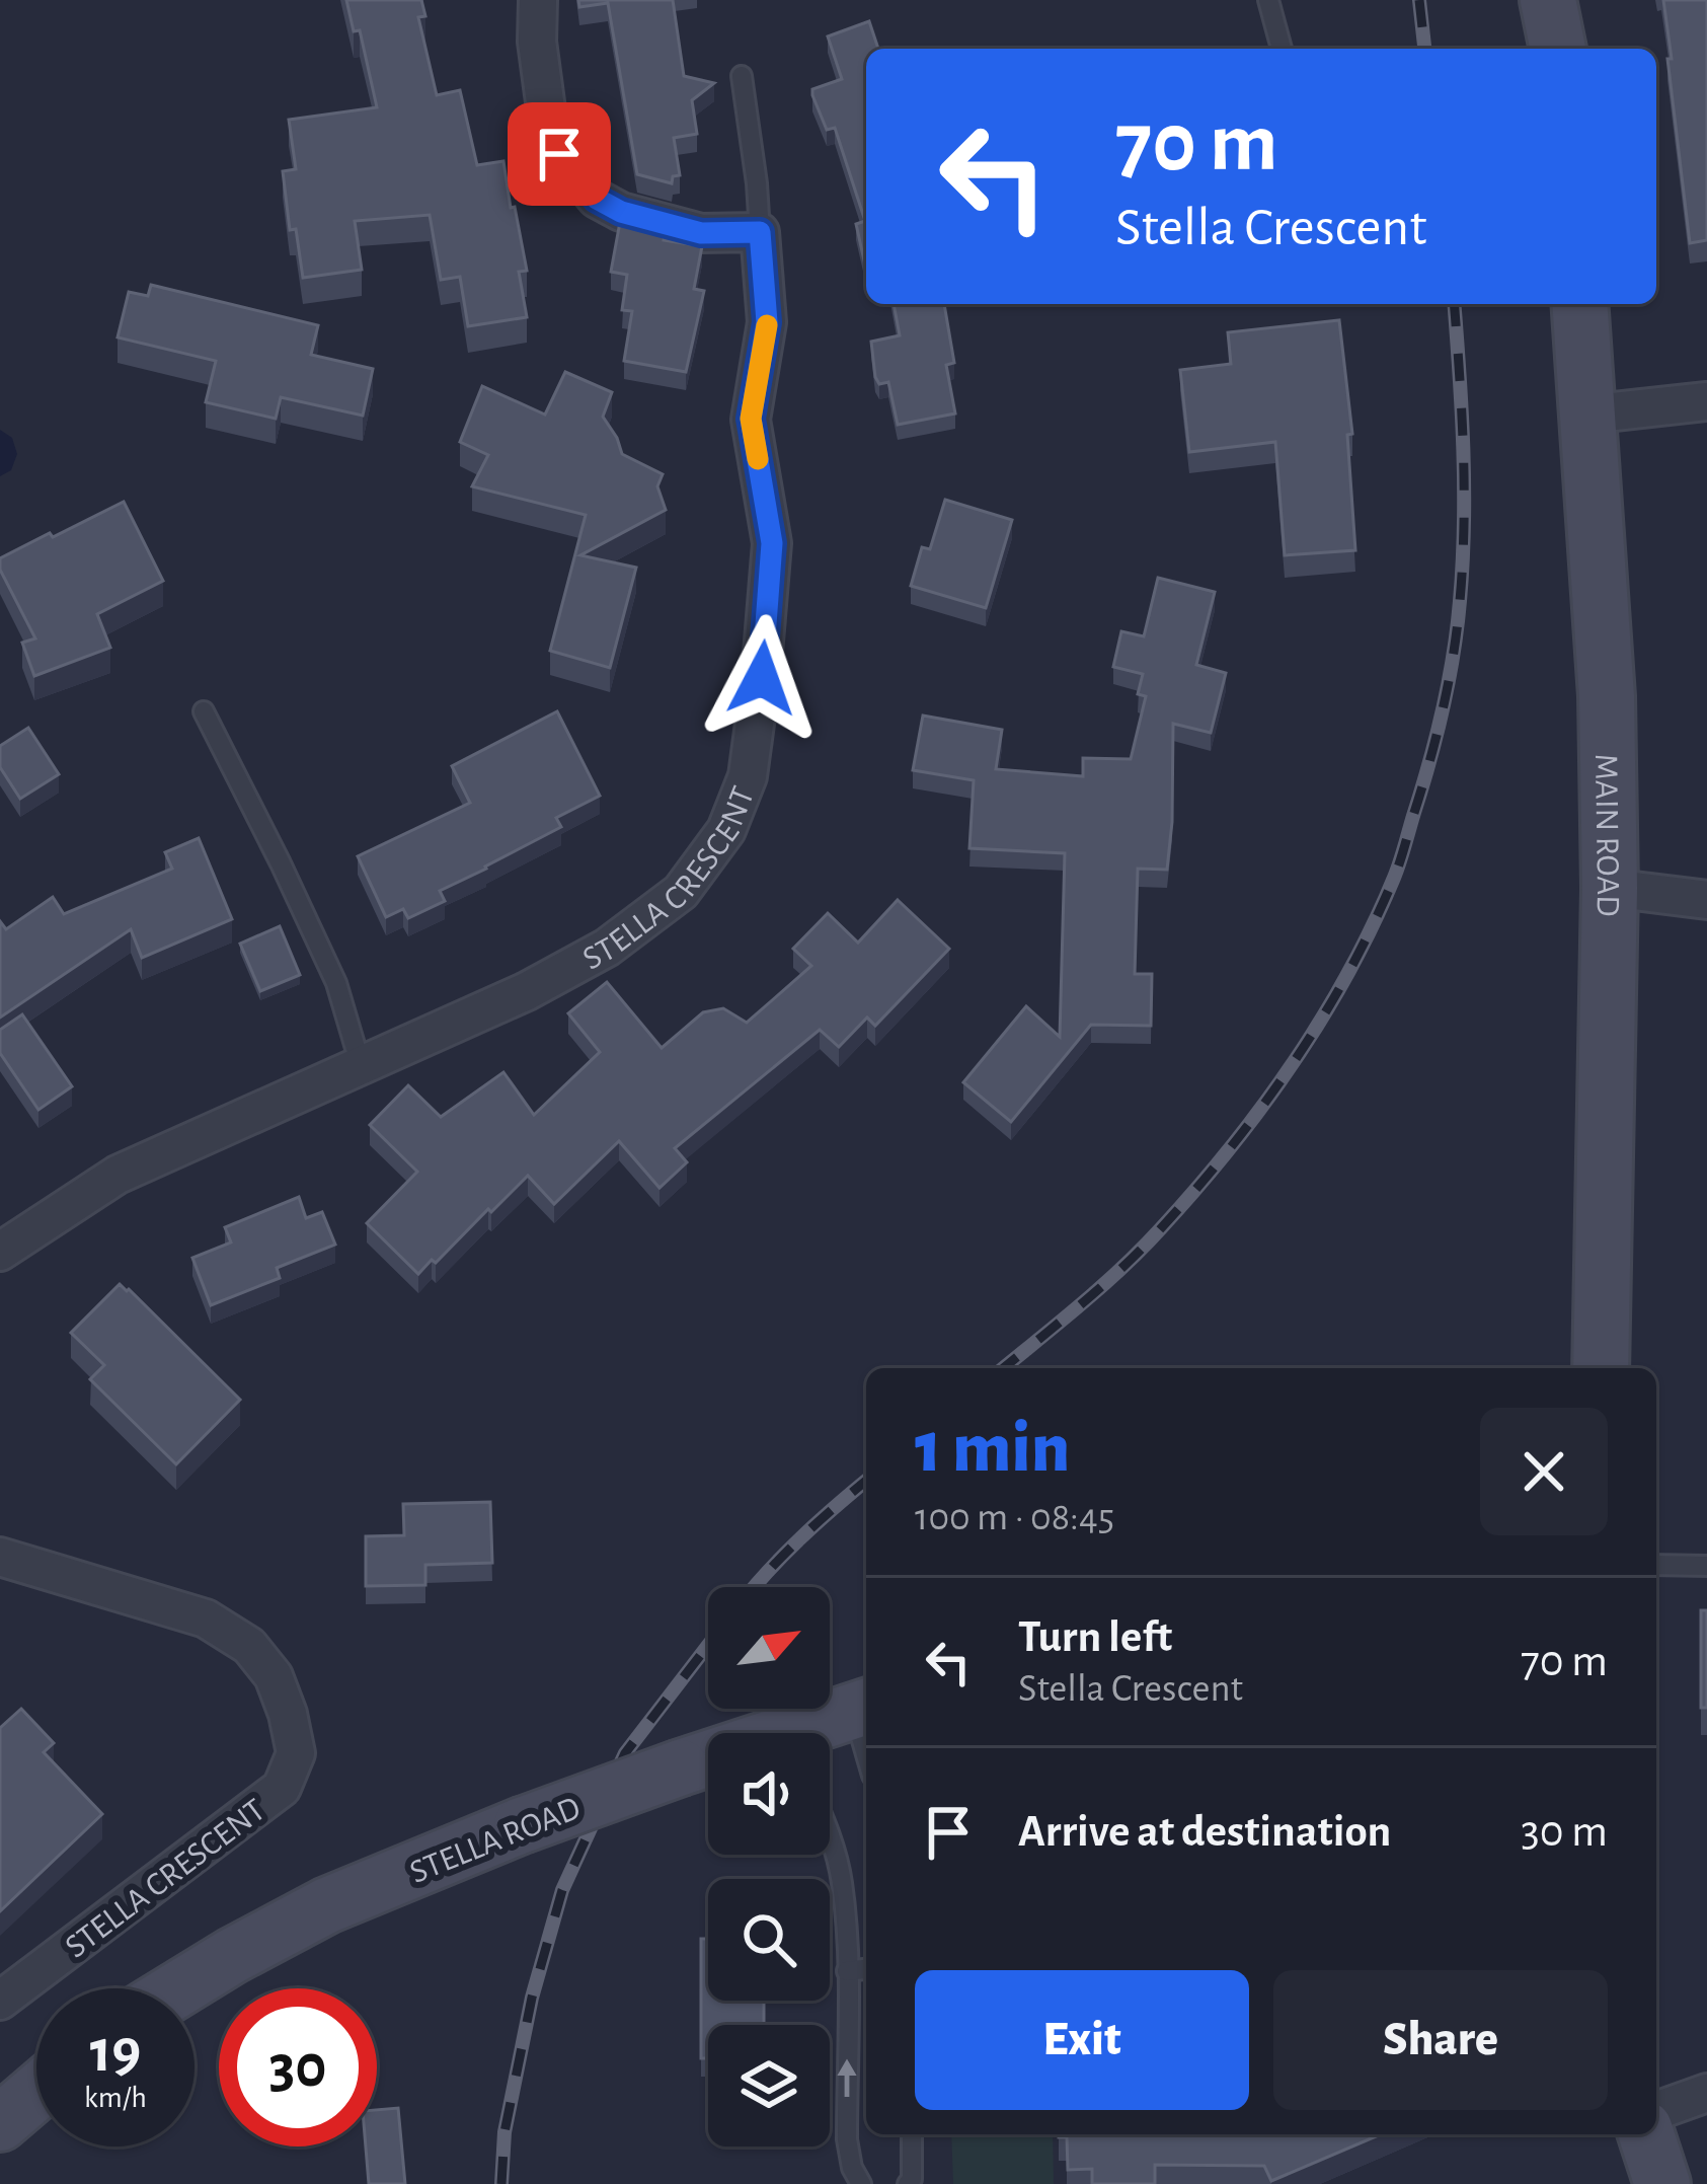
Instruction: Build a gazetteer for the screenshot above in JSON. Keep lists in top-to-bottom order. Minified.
{"streets":{"main road":["MAIN ROAD","STELLA ROAD"],"street":["STELLA CRESCENT"]},"north":"top right","page":{"turn":["70 m","Stella Crescent"],"heading":["1 min","100 m · 08:45"],"list":[{"name":"Turn left","note":"Stella Crescent","value":"70 m"},{"name":"Arrive at destination","value":"30 m"}],"buttons":["Exit","Share"],"speed":"19 km/h","limit":"30"}}
